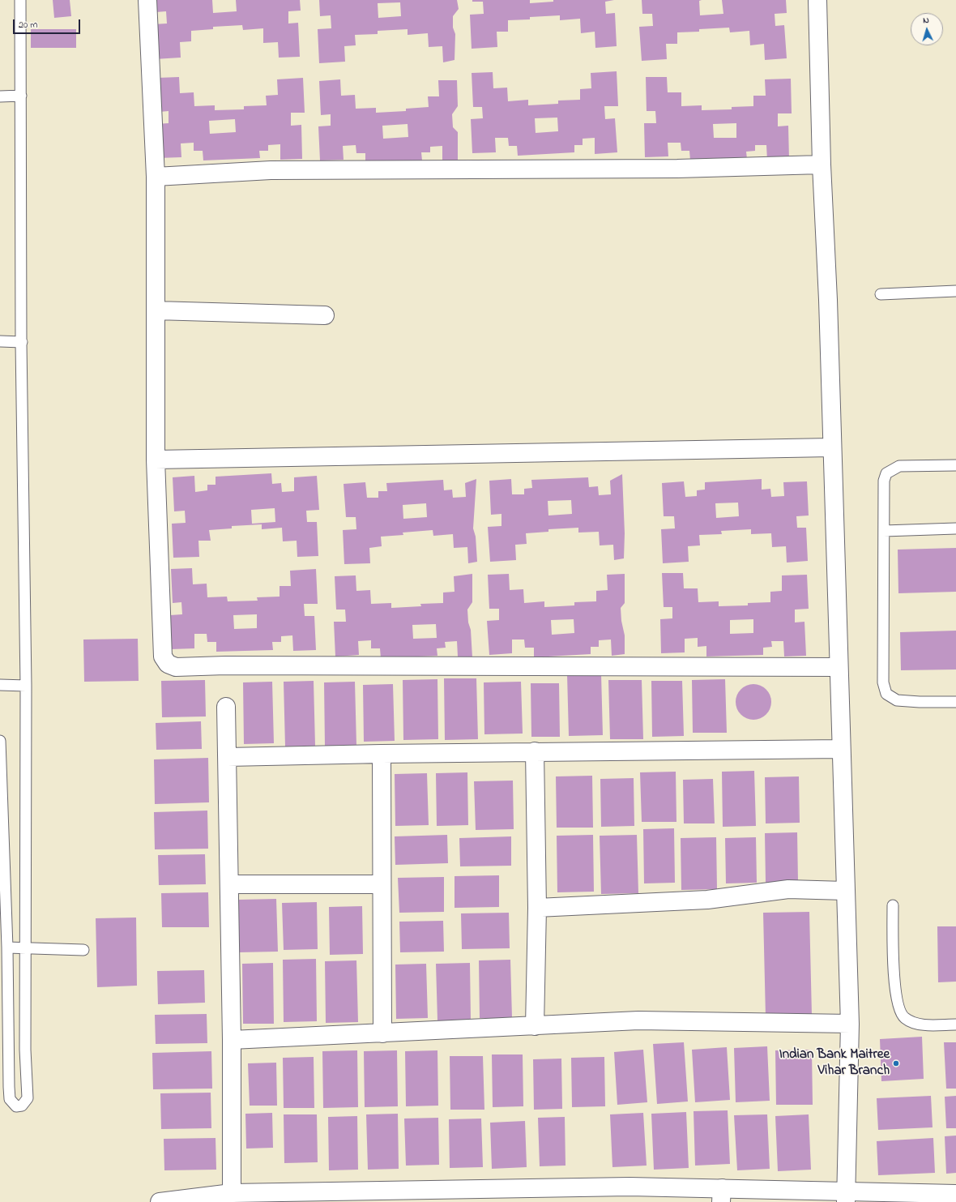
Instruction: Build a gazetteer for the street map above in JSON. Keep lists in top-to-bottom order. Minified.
{"places":["Indian Bank Maitree Vihar Branch"],"scale_bar":"20 m","north":"top"}
